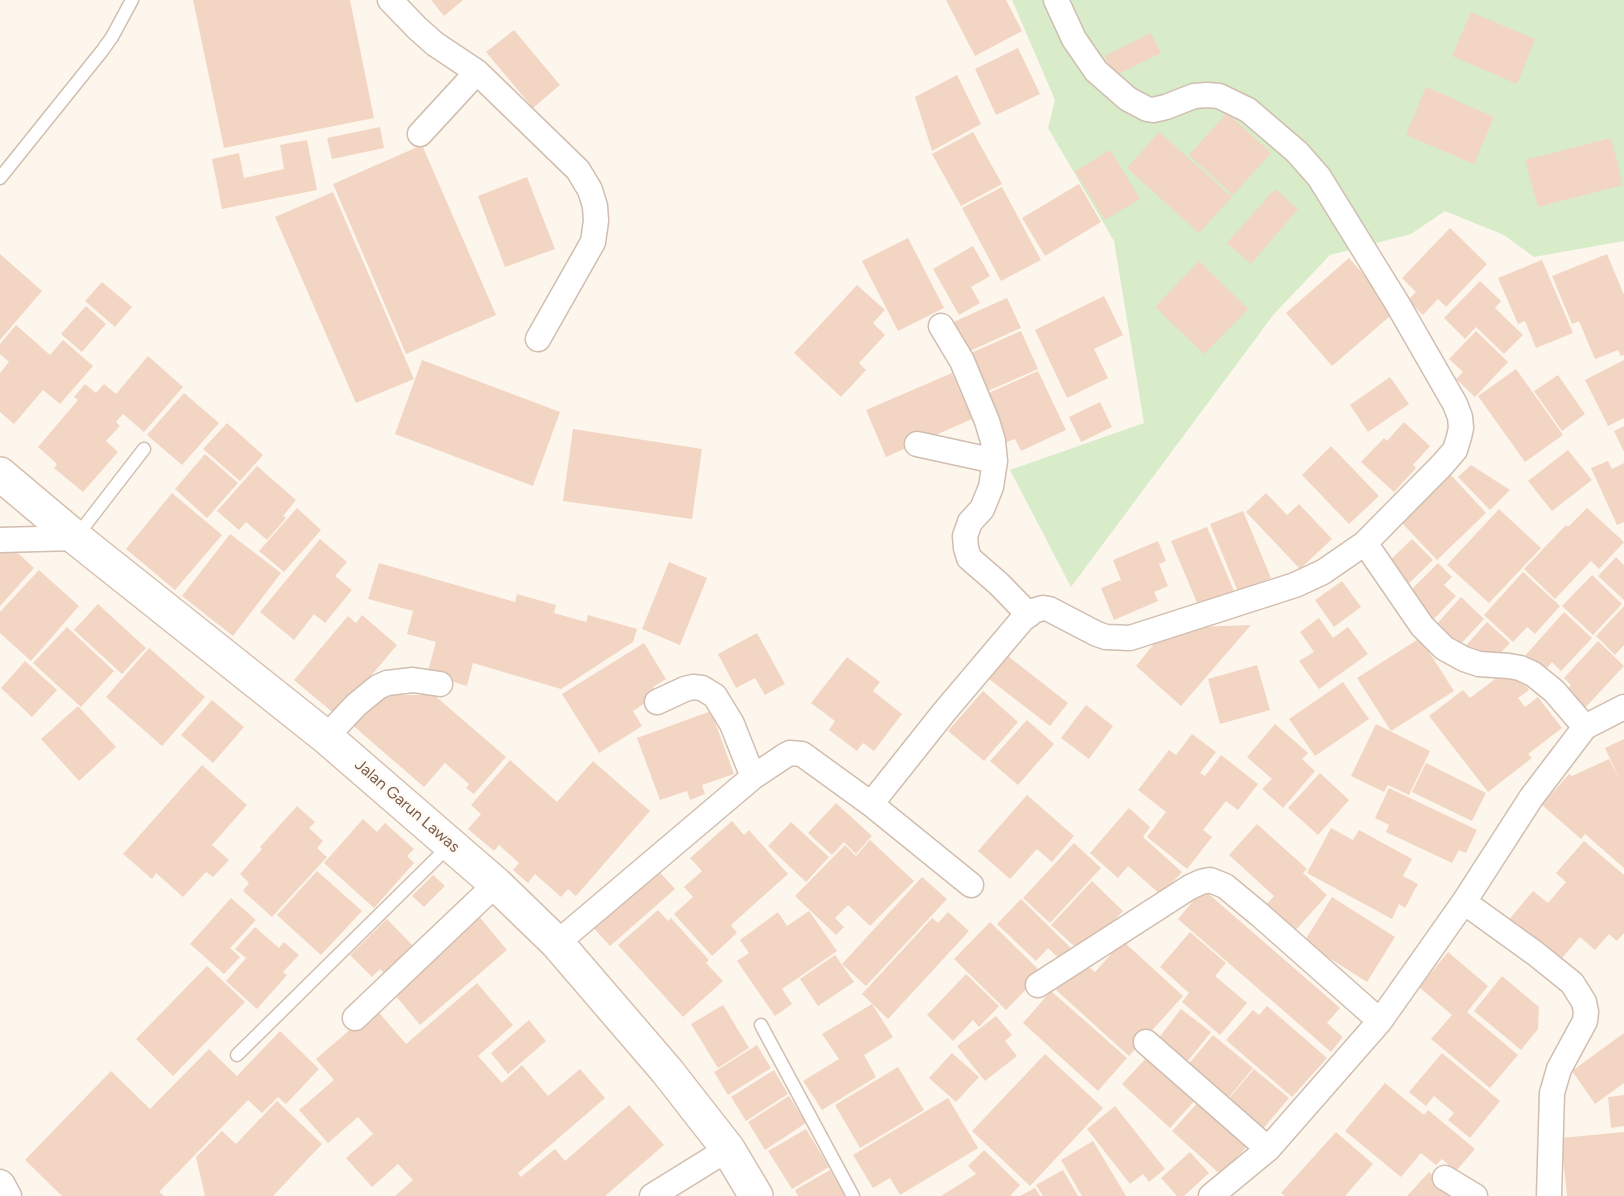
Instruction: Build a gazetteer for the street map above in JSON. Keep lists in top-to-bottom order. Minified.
{"streets":{"main road":["Jalan Garun Lawas"]}}
